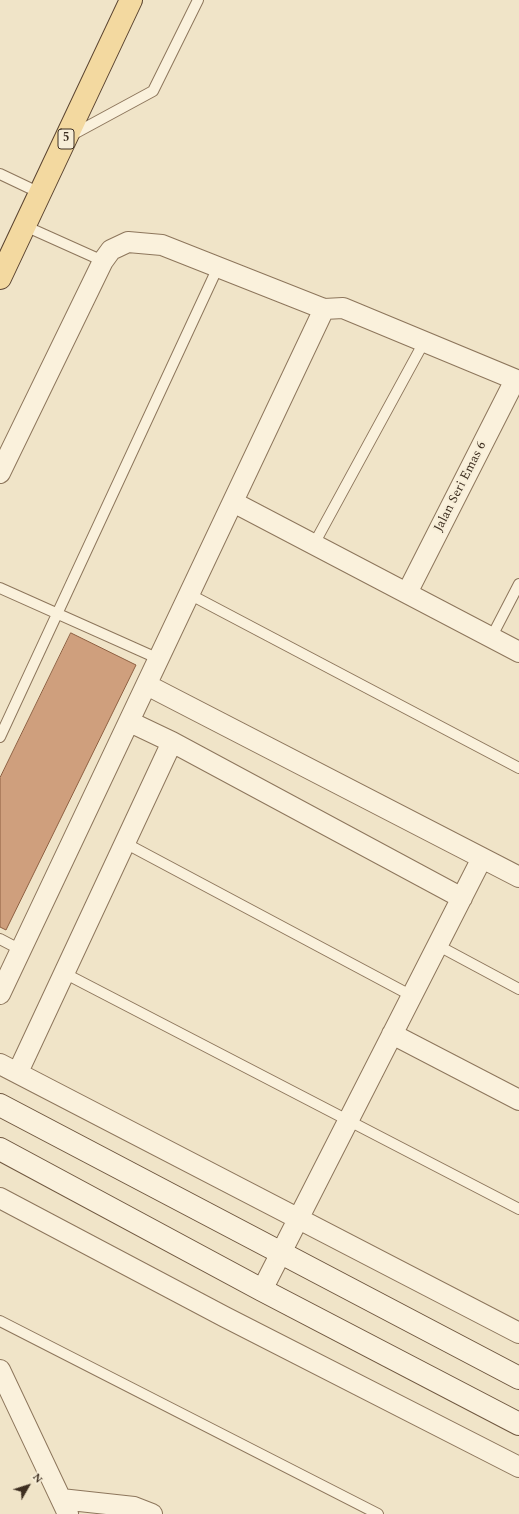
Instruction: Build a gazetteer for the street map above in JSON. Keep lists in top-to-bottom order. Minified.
{"streets":{"main road":["5"],"street":["Jalan Seri Emas 6"]},"north":"top right"}
